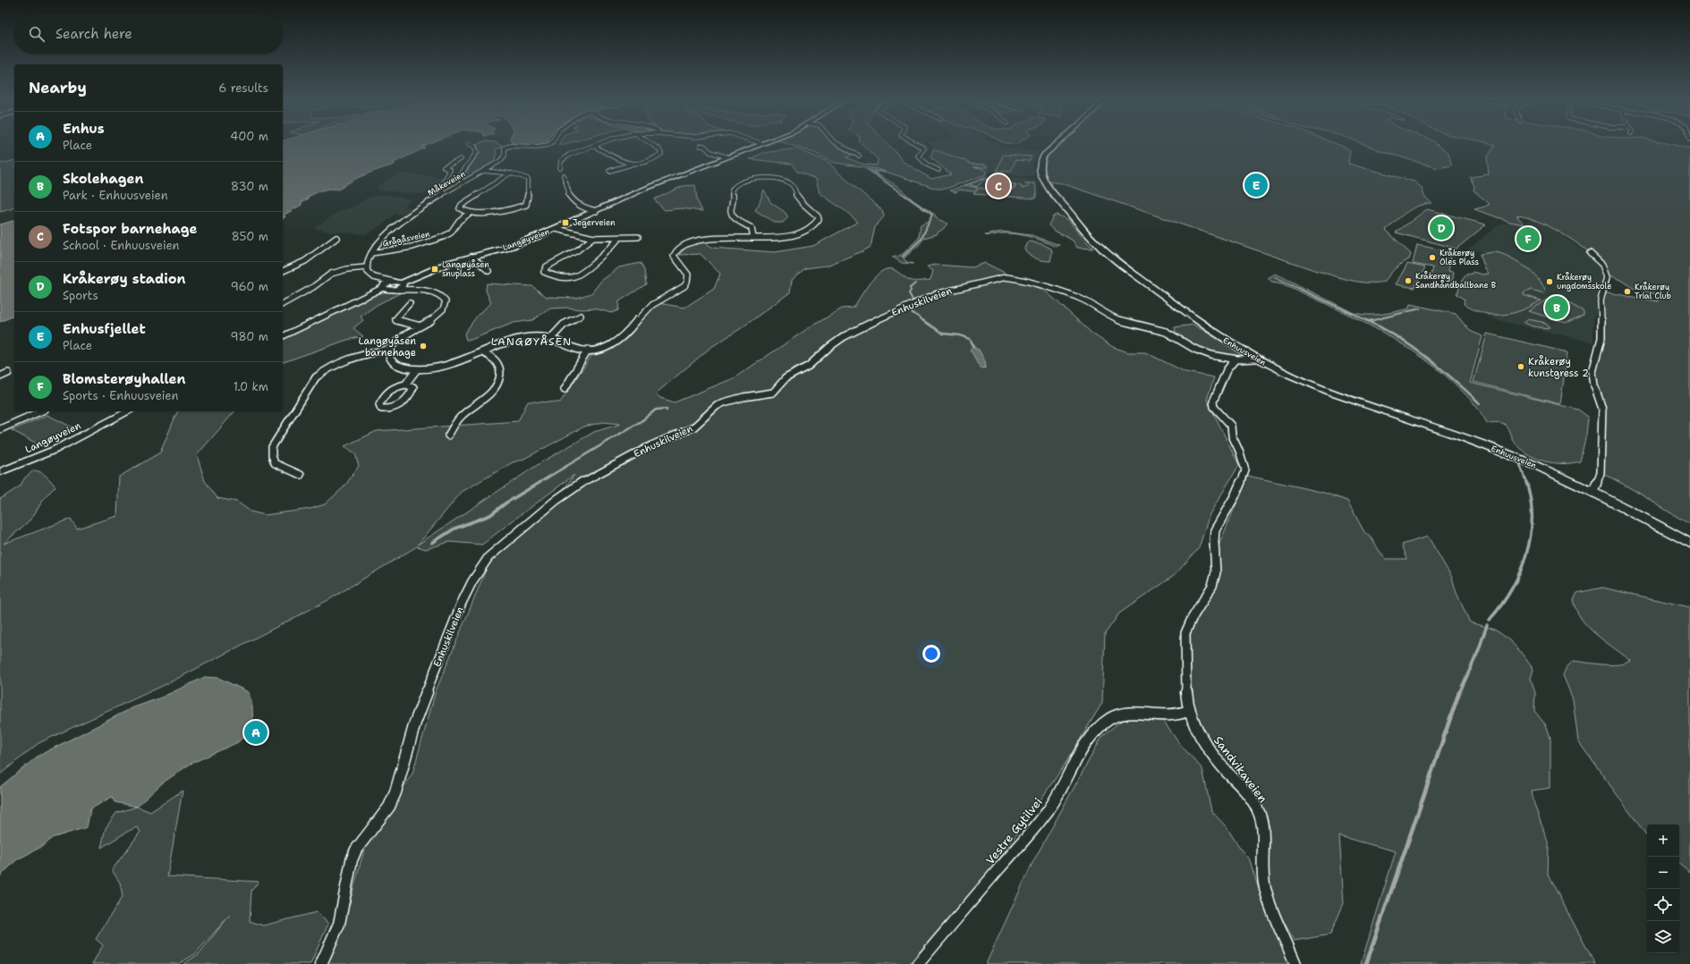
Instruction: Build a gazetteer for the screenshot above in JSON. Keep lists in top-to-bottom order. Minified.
{"streets":{"main road":["Langøyveien","Enhuusveien"],"street":["Måkeveien","Grågåsveien","Enhuskilveien","Sandvikaveien","Vestre Gytilvei"]},"crossings":[["Måkeveien","Grågåsveien"],["Enhuskilveien","Enhuusveien"],["Enhuskilveien","Sandvikaveien"],["Sandvikaveien","Vestre Gytilvei"]],"districts":["LANGØYÅSEN"],"places":{"transit":["Jegerveien","Langøyåsen snuplass"],"other":["Kråkerøy Oles Plass","Kråkerøy Sandhåndballbane B","Kråkerøy ungdomsskole","Kråkerøy Trial Club","Langøyåsen barnehage","Kråkerøy kunstgress 2"]},"page":{"search":"Search here","heading":["Nearby","6 results"],"list":[{"mark":"A","name":"Enhus","note":"Place","value":"400 m"},{"mark":"B","name":"Skolehagen","note":"Park · Enhuusveien","value":"830 m"},{"mark":"C","name":"Fotspor barnehage","note":"School · Enhuusveien","value":"850 m"},{"mark":"D","name":"Kråkerøy stadion","note":"Sports","value":"960 m"},{"mark":"E","name":"Enhusfjellet","note":"Place","value":"980 m"},{"mark":"F","name":"Blomsterøyhallen","note":"Sports · Enhuusveien","value":"1.0 km"}],"pins":["E","C","D","F","B","A"],"map_buttons":["+","−"]}}
